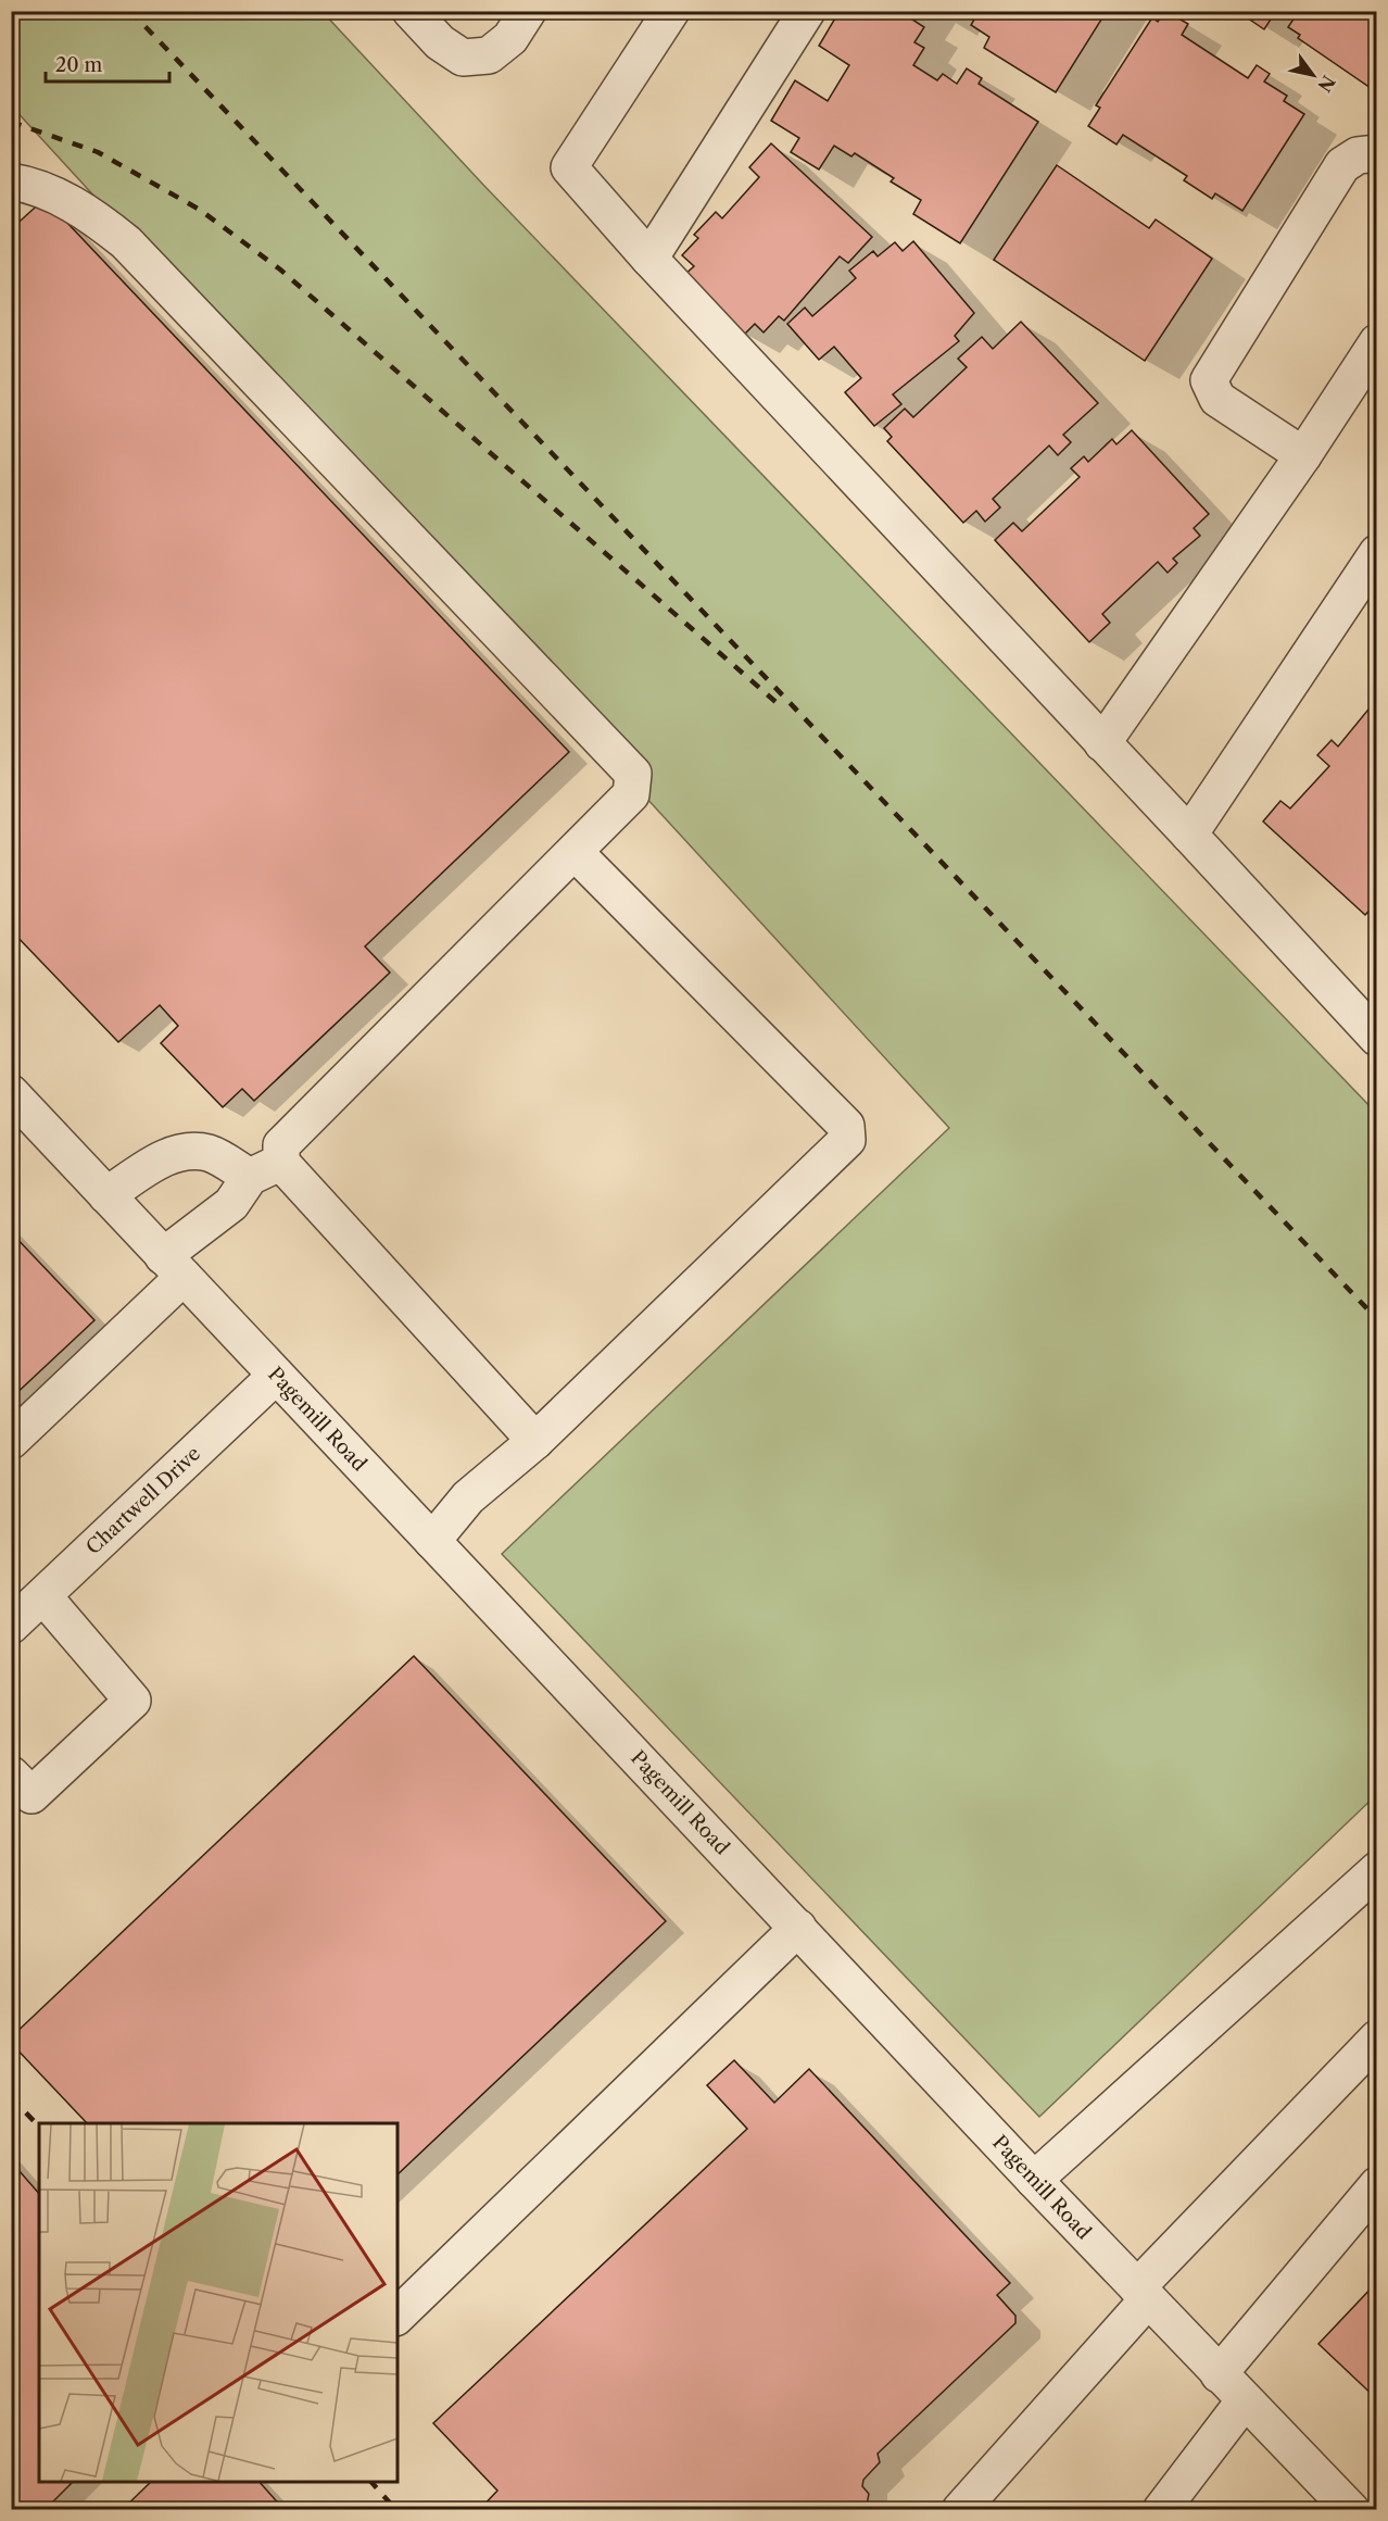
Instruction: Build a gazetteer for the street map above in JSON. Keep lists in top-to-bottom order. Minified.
{"streets":{"street":["Pagemill Road","Chartwell Drive"]},"crossings":[["Pagemill Road","Chartwell Drive"]],"scale_bar":"20 m","north":"bottom right"}
